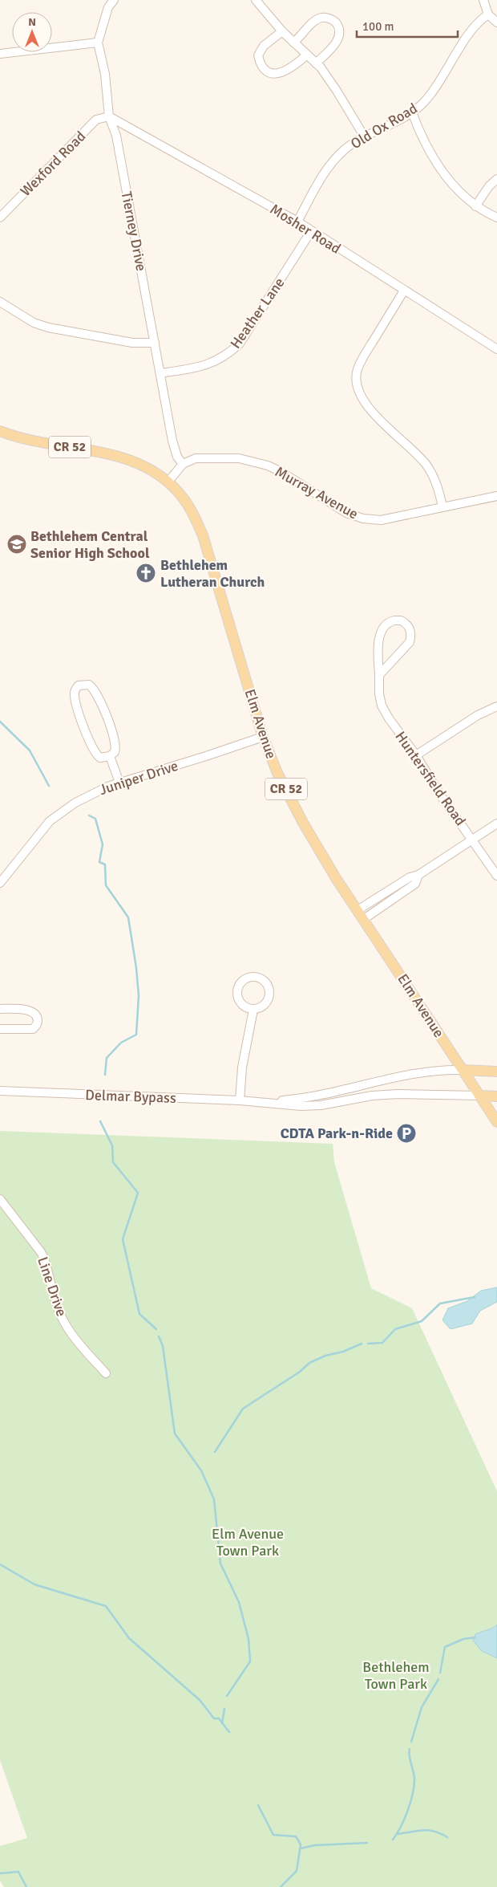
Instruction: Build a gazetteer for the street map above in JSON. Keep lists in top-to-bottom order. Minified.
{"streets":{"main road":["CR 52","Elm Avenue","Delmar Bypass"],"street":["Old Ox Road","Wexford Road","Mosher Road","Tierney Drive","Heather Lane","Murray Avenue","Juniper Drive","Huntersfield Road","Line Drive"]},"crossings":[["Old Ox Road","Mosher Road"],["Wexford Road","Mosher Road"],["Wexford Road","Tierney Drive"],["Mosher Road","Tierney Drive"],["Mosher Road","Heather Lane"],["Tierney Drive","Heather Lane"],["Tierney Drive","Murray Avenue"],["Elm Avenue","Juniper Drive"],["Elm Avenue","Delmar Bypass"]],"parks":["Elm Avenue Town Park","Bethlehem Town Park"],"places":{"school or university":["Bethlehem Central Senior High School"],"church":["Bethlehem Lutheran Church"],"parking":["CDTA Park-n-Ride"]},"scale_bar":"100 m","north":"top"}
